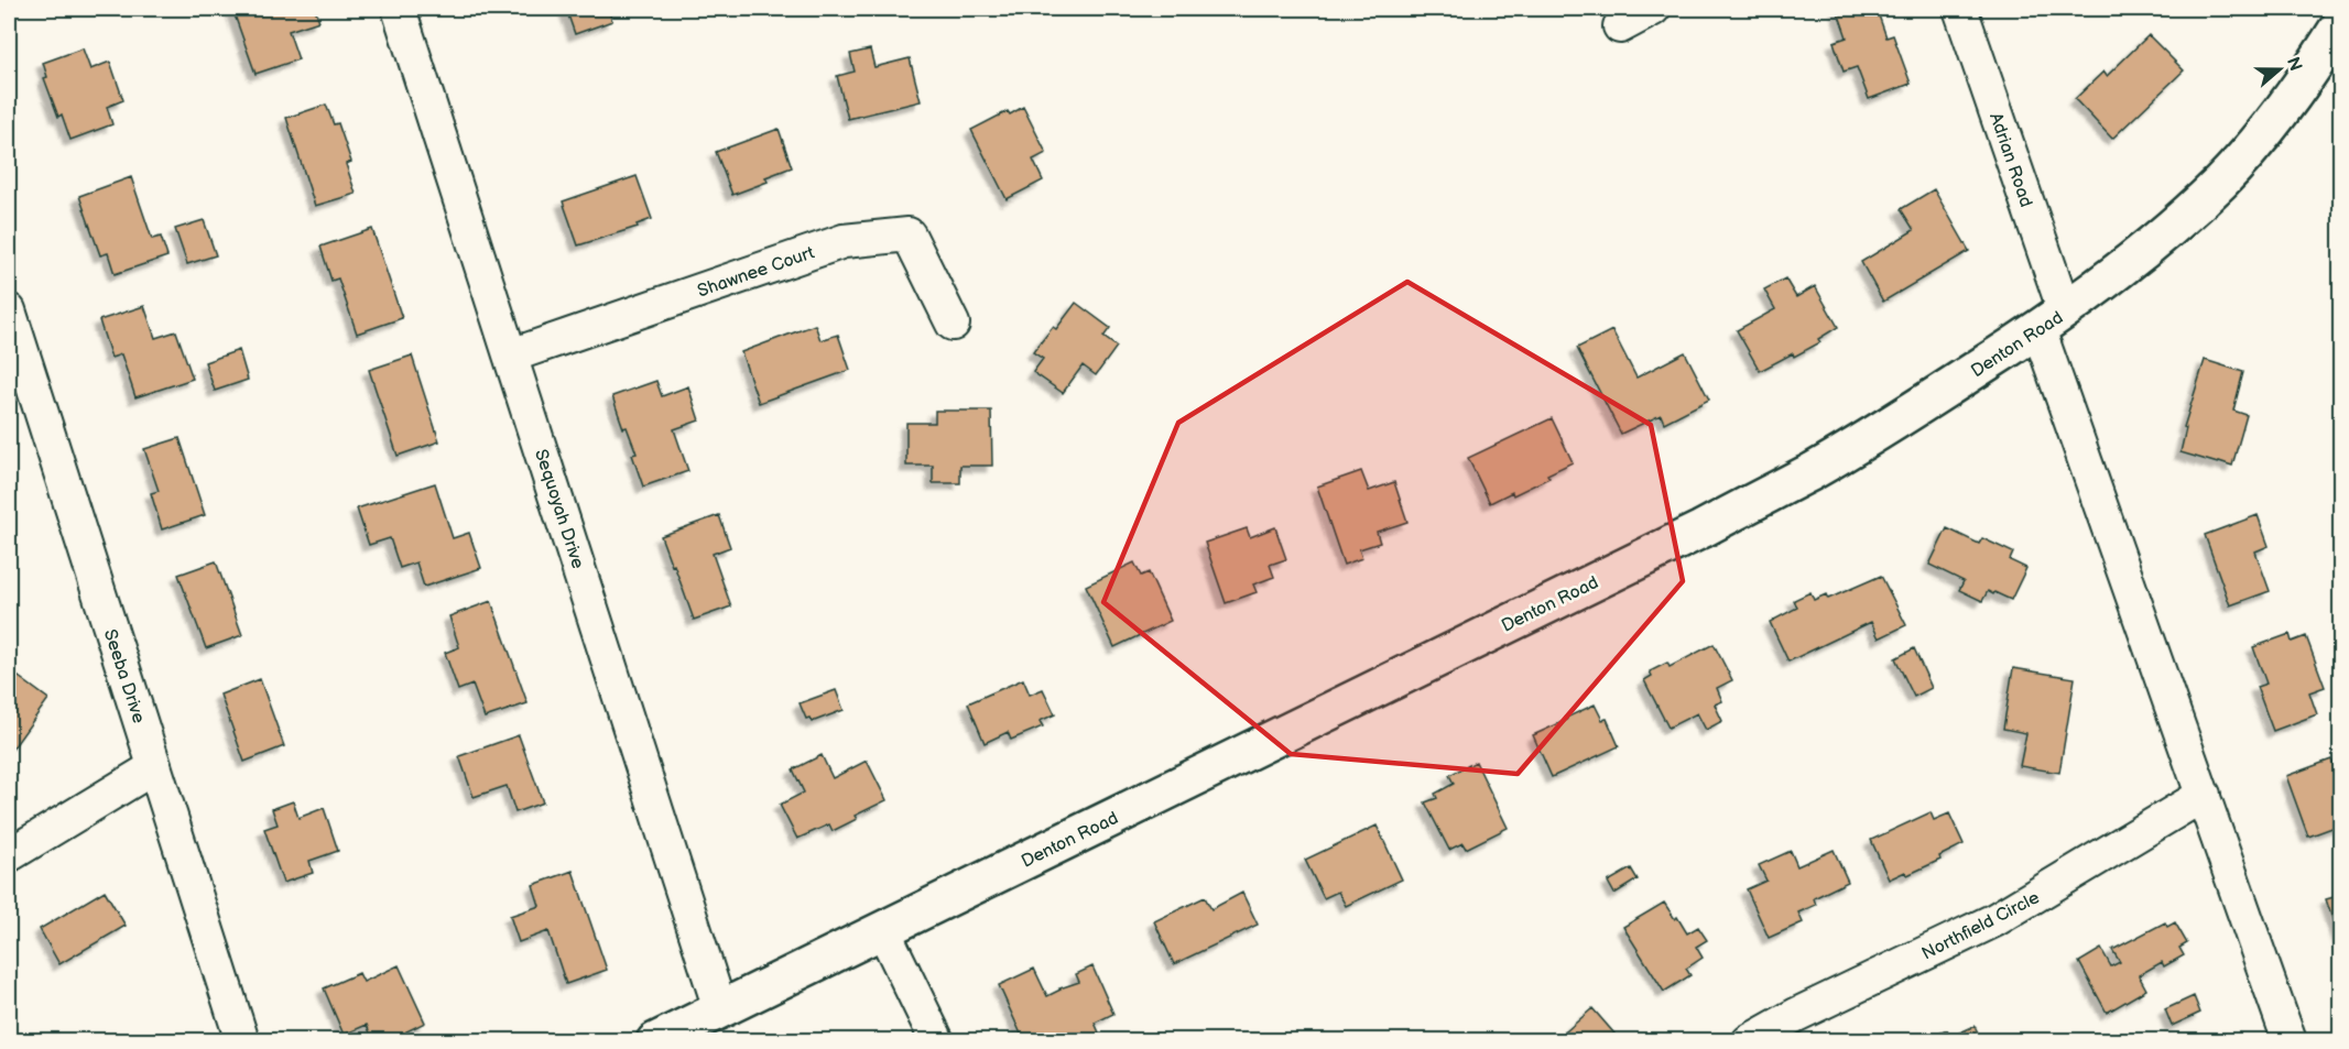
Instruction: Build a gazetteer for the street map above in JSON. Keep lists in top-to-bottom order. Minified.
{"streets":{"street":["Adrian Road","Shawnee Court","Denton Road","Sequoyah Drive","Seeba Drive","Northfield Circle"]},"crossings":[["Adrian Road","Denton Road"],["Shawnee Court","Sequoyah Drive"],["Denton Road","Sequoyah Drive"]],"north":"right"}
